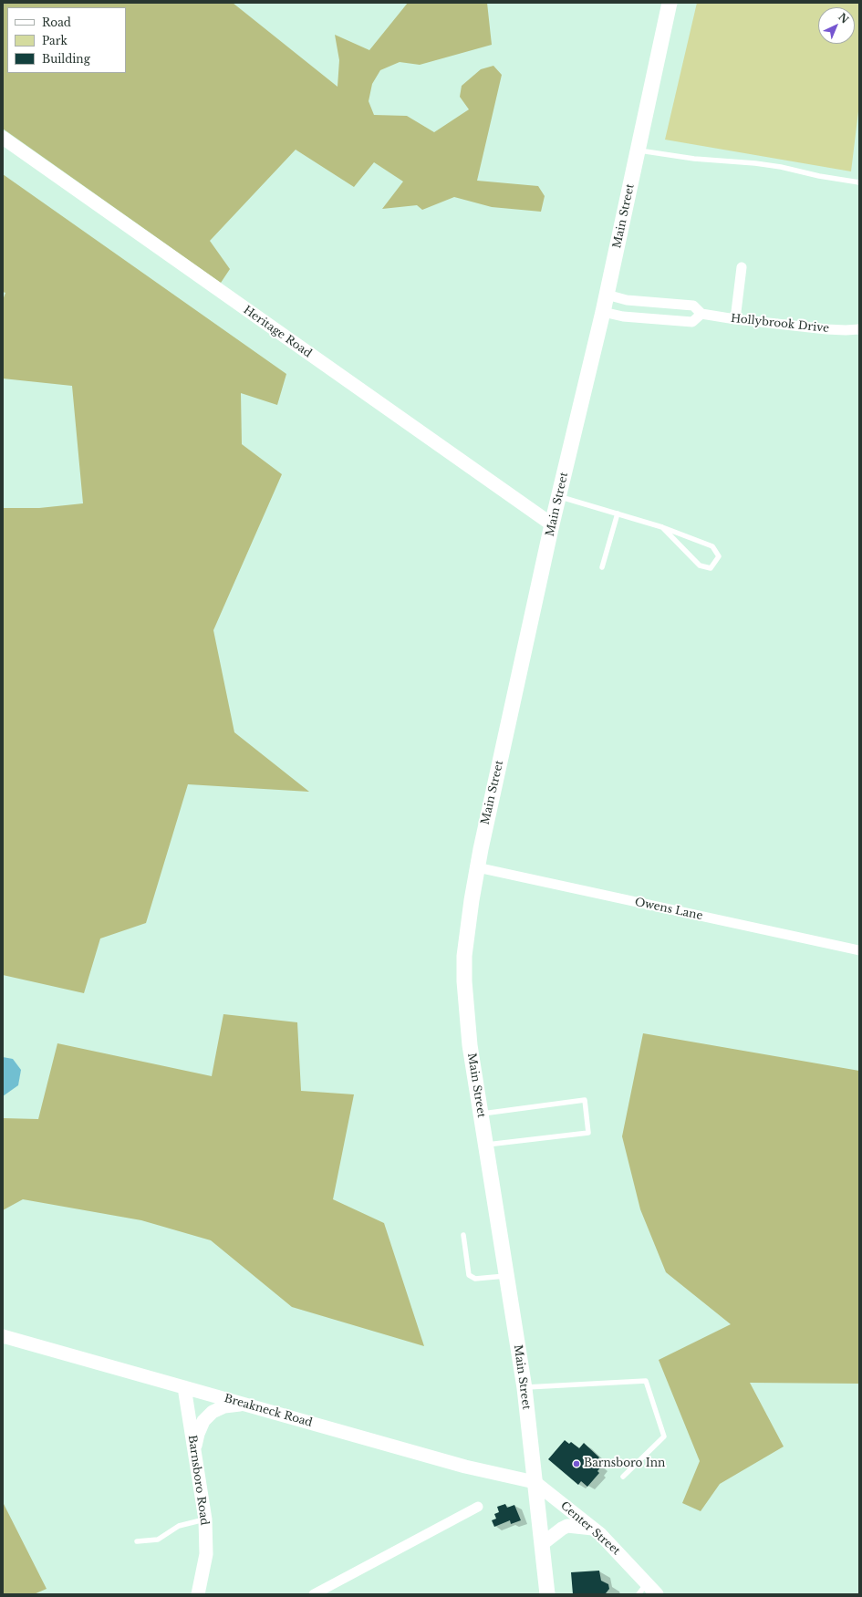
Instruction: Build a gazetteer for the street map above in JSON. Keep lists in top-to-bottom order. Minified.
{"streets":{"main road":["Main Street","Heritage Road","Breakneck Road","Barnsboro Road","Center Street"],"street":["Hollybrook Drive","Owens Lane"]},"crossings":[["Main Street","Hollybrook Drive"],["Main Street","Heritage Road"],["Main Street","Owens Lane"],["Main Street","Breakneck Road"],["Main Street","Center Street"],["Breakneck Road","Barnsboro Road"],["Breakneck Road","Center Street"]],"places":["Barnsboro Inn"],"legend":["Road","Park","Building"],"north":"top right"}
